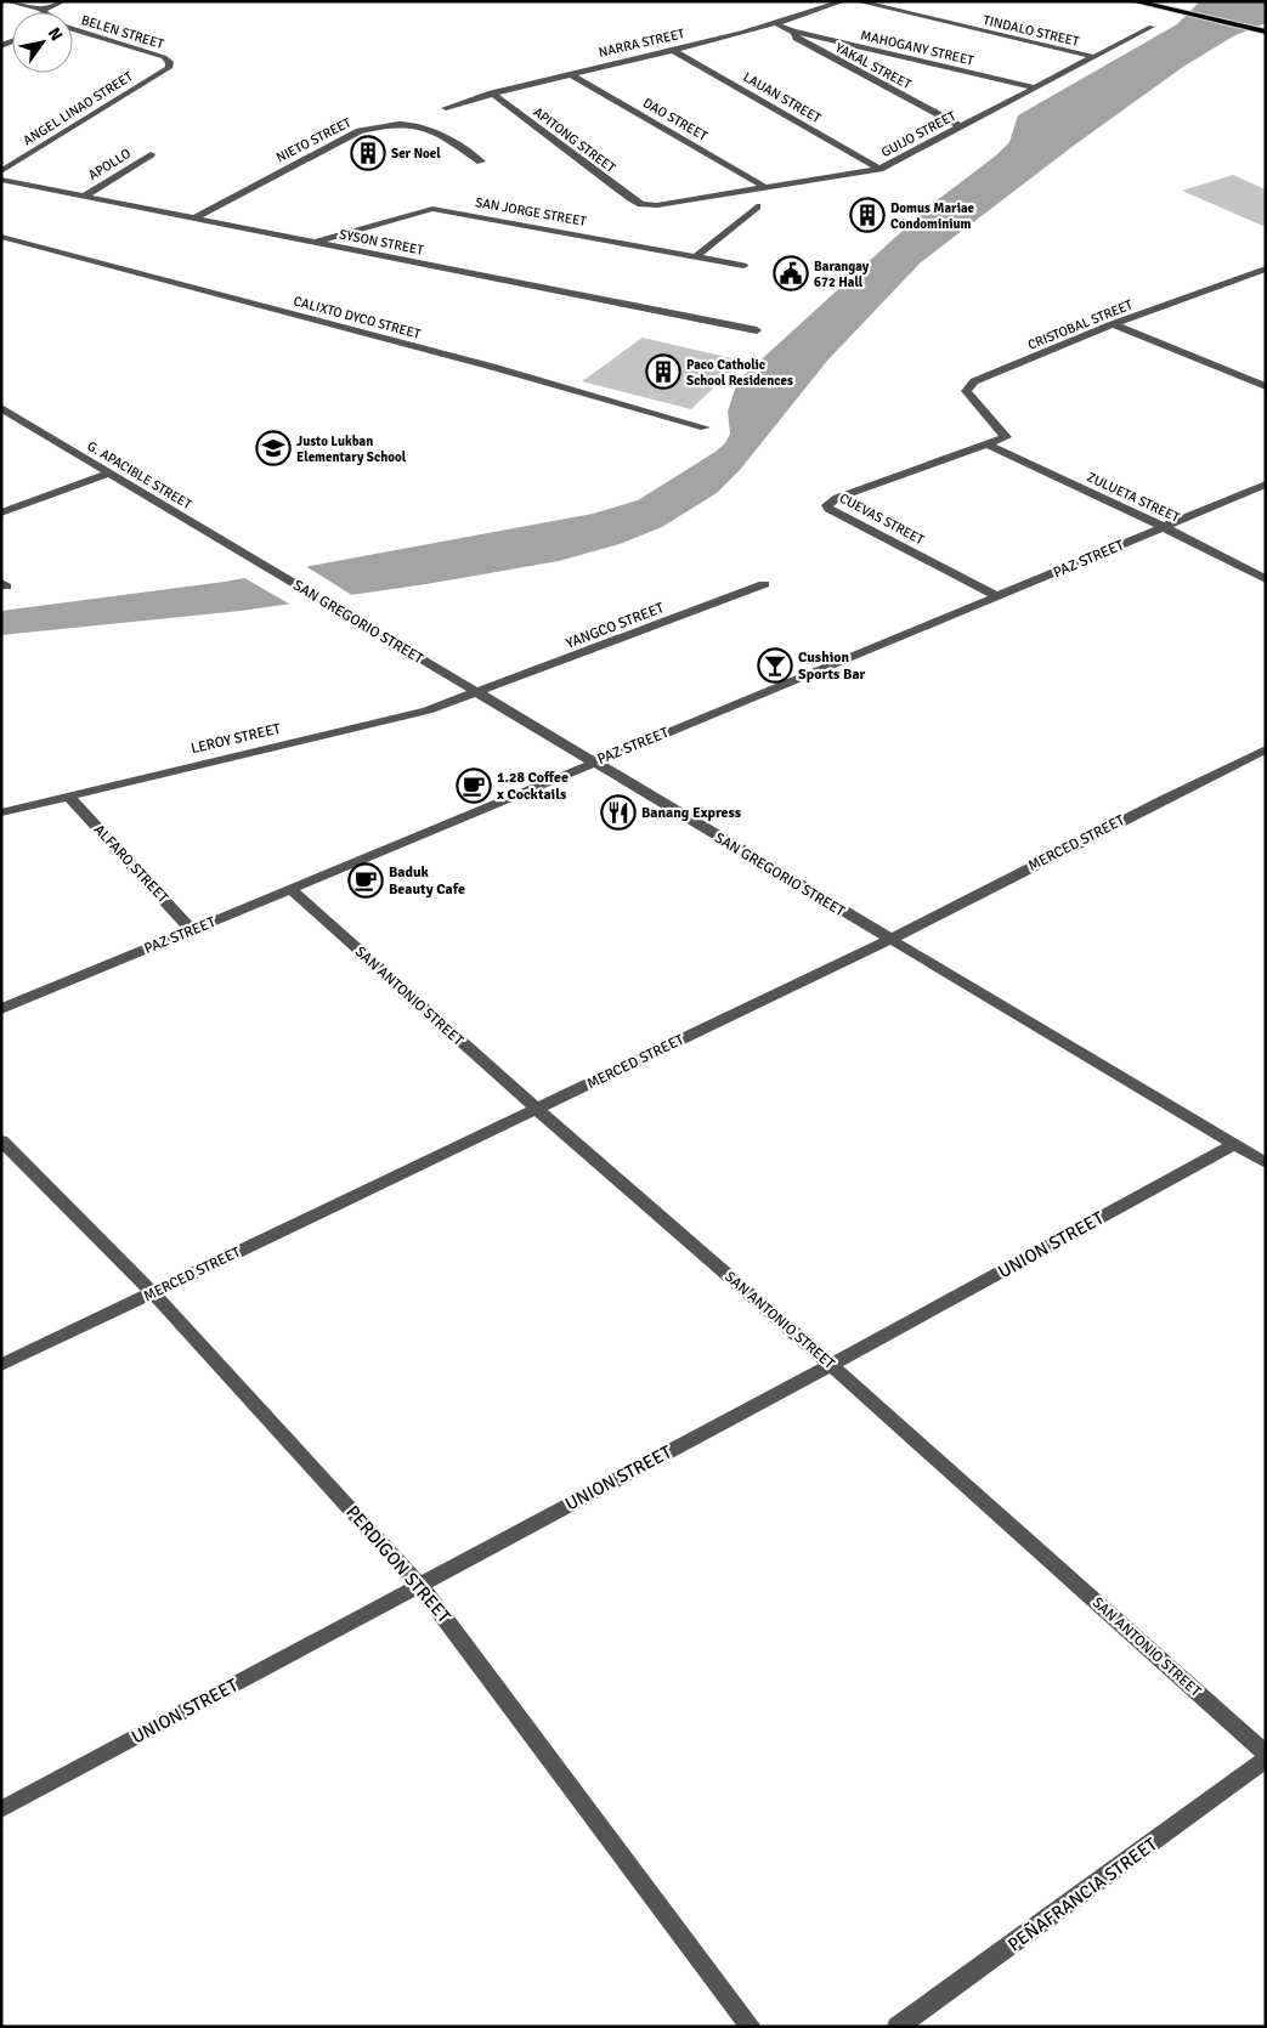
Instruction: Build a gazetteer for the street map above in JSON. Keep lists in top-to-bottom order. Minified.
{"streets":{"street":["TINDALO STREET","BELEN STREET","NARRA STREET","MAHOGANY STREET","YAKAL STREET","LAUAN STREET","ANGEL LINAO STREET","DAO STREET","GUIJO STREET","NIETO STREET","APITONG STREET","APOLLO","SAN JORGE STREET","SYSON STREET","CALIXTO DYCO STREET","CRISTOBAL STREET","G. APACIBLE STREET","ZULUETA STREET","CUEVAS STREET","PAZ STREET","SAN GREGORIO STREET","YANGCO STREET","LEROY STREET","MERCED STREET","ALFARO STREET","SAN ANTONIO STREET","UNION STREET","PERDIGON STREET","PEÑAFRANCIA STREET"]},"crossings":[["TINDALO STREET","GUIJO STREET"],["BELEN STREET","ANGEL LINAO STREET"],["NARRA STREET","YAKAL STREET"],["NARRA STREET","LAUAN STREET"],["NARRA STREET","DAO STREET"],["NARRA STREET","APITONG STREET"],["MAHOGANY STREET","YAKAL STREET"],["MAHOGANY STREET","GUIJO STREET"],["YAKAL STREET","GUIJO STREET"],["LAUAN STREET","GUIJO STREET"],["DAO STREET","GUIJO STREET"],["GUIJO STREET","APITONG STREET"],["NIETO STREET","SYSON STREET"],["APOLLO","SYSON STREET"],["SAN JORGE STREET","SYSON STREET"],["CRISTOBAL STREET","CUEVAS STREET"],["G. APACIBLE STREET","SAN GREGORIO STREET"],["ZULUETA STREET","CUEVAS STREET"],["ZULUETA STREET","PAZ STREET"],["CUEVAS STREET","PAZ STREET"],["PAZ STREET","SAN GREGORIO STREET"],["PAZ STREET","ALFARO STREET"],["PAZ STREET","SAN ANTONIO STREET"],["SAN GREGORIO STREET","YANGCO STREET"],["SAN GREGORIO STREET","LEROY STREET"],["SAN GREGORIO STREET","MERCED STREET"],["SAN GREGORIO STREET","UNION STREET"],["YANGCO STREET","LEROY STREET"],["LEROY STREET","ALFARO STREET"],["MERCED STREET","SAN ANTONIO STREET"],["MERCED STREET","PERDIGON STREET"],["SAN ANTONIO STREET","UNION STREET"],["UNION STREET","PERDIGON STREET"]],"places":{"building":["Ser Noel","Domus Mariae Condominium","Paco Catholic School Residences"],"public building":["Barangay 672 Hall"],"school or university":["Justo Lukban Elementary School"],"bar":["Cushion Sports Bar"],"cafe":["1.28 Coffee x Cocktails","Baduk Beauty Cafe"],"restaurant":["Banang Express"]},"north":"top right"}
